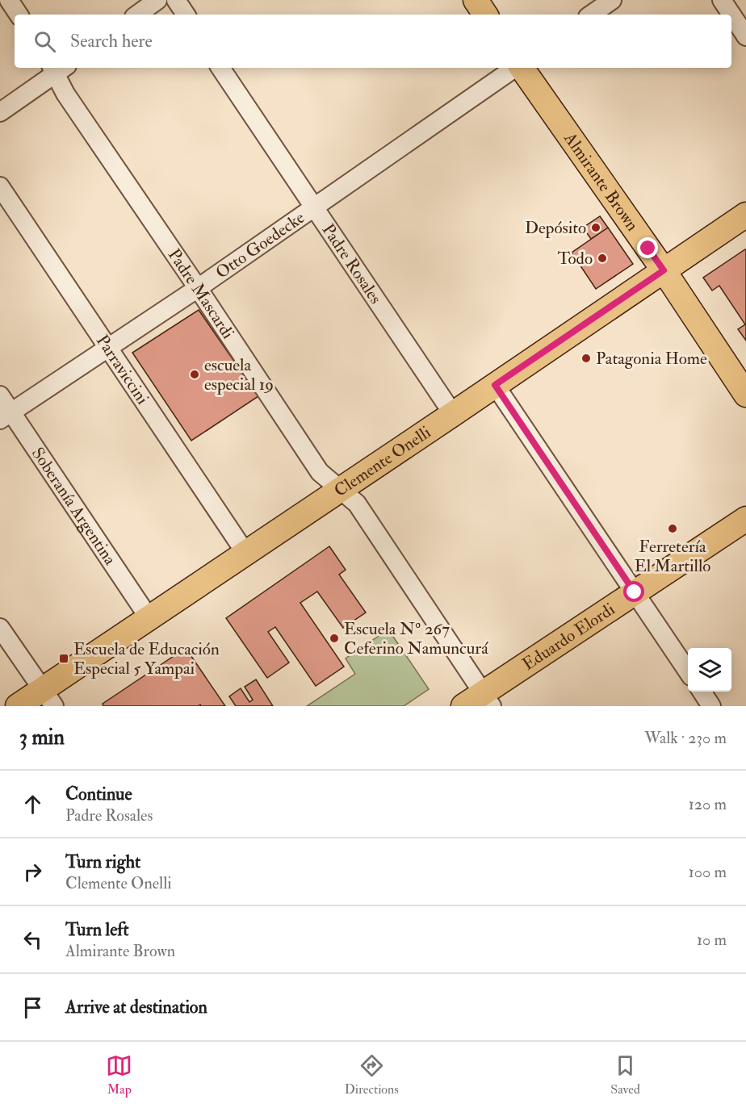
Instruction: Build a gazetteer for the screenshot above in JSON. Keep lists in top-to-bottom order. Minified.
{"streets":{"main road":["Almirante Brown","Clemente Onelli","Eduardo Elordi"],"street":["Otto Goedecke","Padre Rosales","Padre Mascardi","Parraviccini","Soberanía Argentina"]},"crossings":[["Almirante Brown","Clemente Onelli"],["Otto Goedecke","Padre Rosales"],["Otto Goedecke","Padre Mascardi"],["Otto Goedecke","Parraviccini"],["Otto Goedecke","Soberanía Argentina"],["Padre Rosales","Clemente Onelli"],["Padre Mascardi","Clemente Onelli"],["Padre Mascardi","Eduardo Elordi"],["Parraviccini","Clemente Onelli"],["Clemente Onelli","Soberanía Argentina"]],"places":{"other":["Depósito","Todo","Patagonia Home","escuela especial 19","Ferretería El Martillo","Escuela Nº 267 Ceferino Namuncurá"],"transit":["Escuela de Educación Especial 5 Yampai"]},"page":{"search":"Search here","heading":["3 min","Walk · 230 m"],"list":[["Continue","Padre Rosales","120 m"],["Turn right","Clemente Onelli","100 m"],["Turn left","Almirante Brown","10 m"],"Arrive at destination"],"nav":["Map","Directions","Saved"]}}
